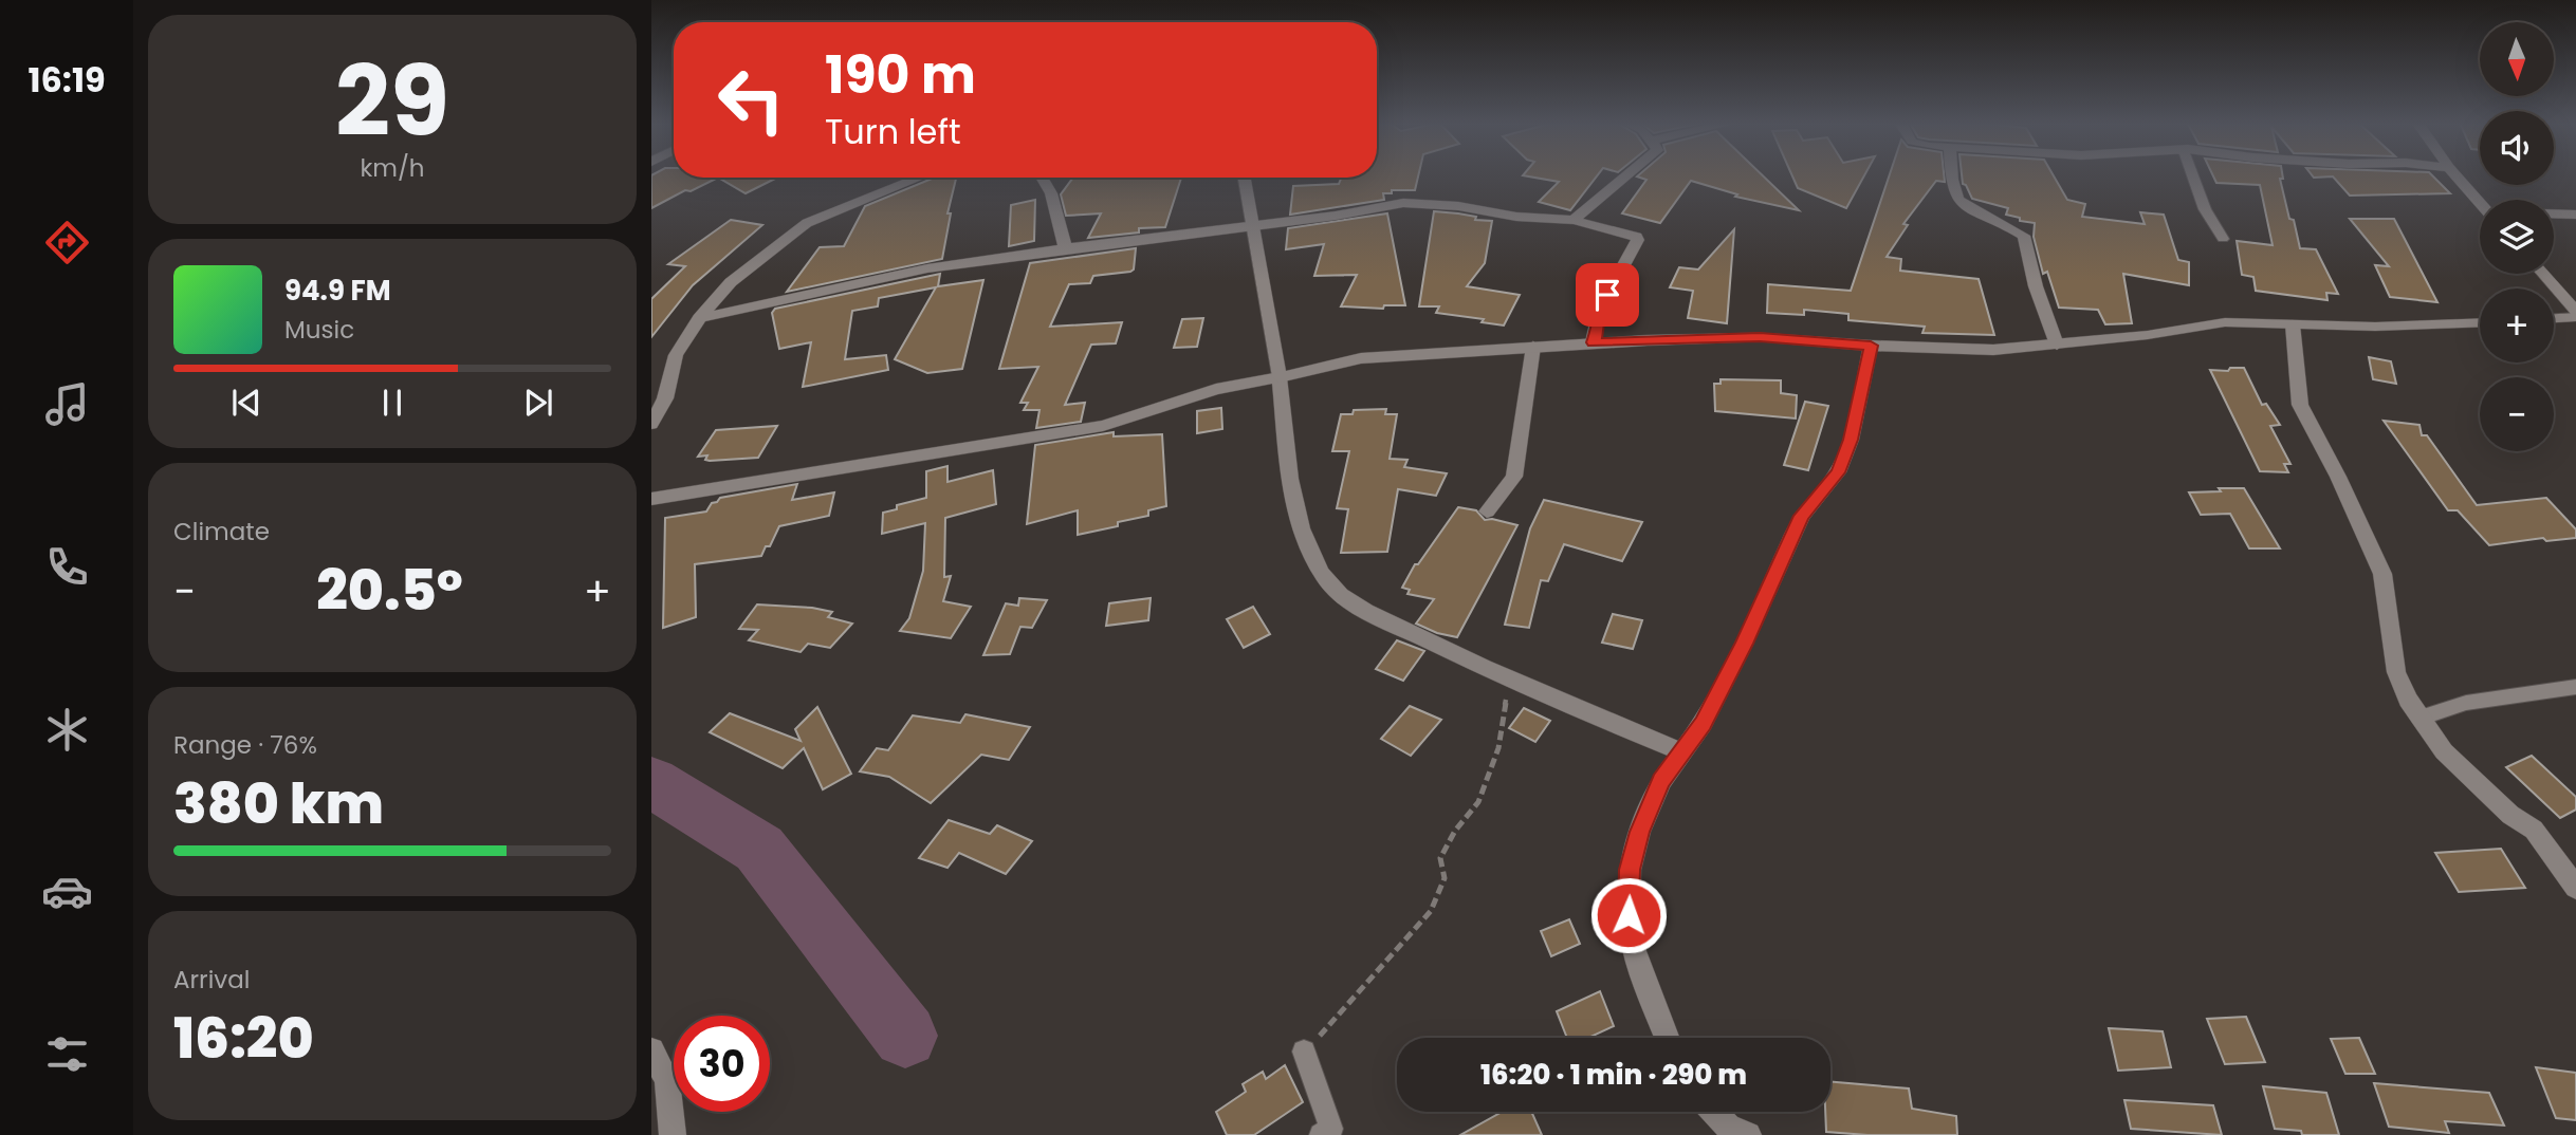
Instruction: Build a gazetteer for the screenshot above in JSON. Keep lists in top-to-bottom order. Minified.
{"north":"bottom","page":{"tabs":"16:19","tile":[["29","km/h"],"Climate",["Range · 76%","380 km"],["Arrival","16:20"]],"map_buttons":["+","−"],"turn":["190 m","Turn left"],"song":["94.9 FM","Music"],"heat":["−","20.5°","+"],"limit":"30","trip":"16:20 · 1 min · 290 m"}}
